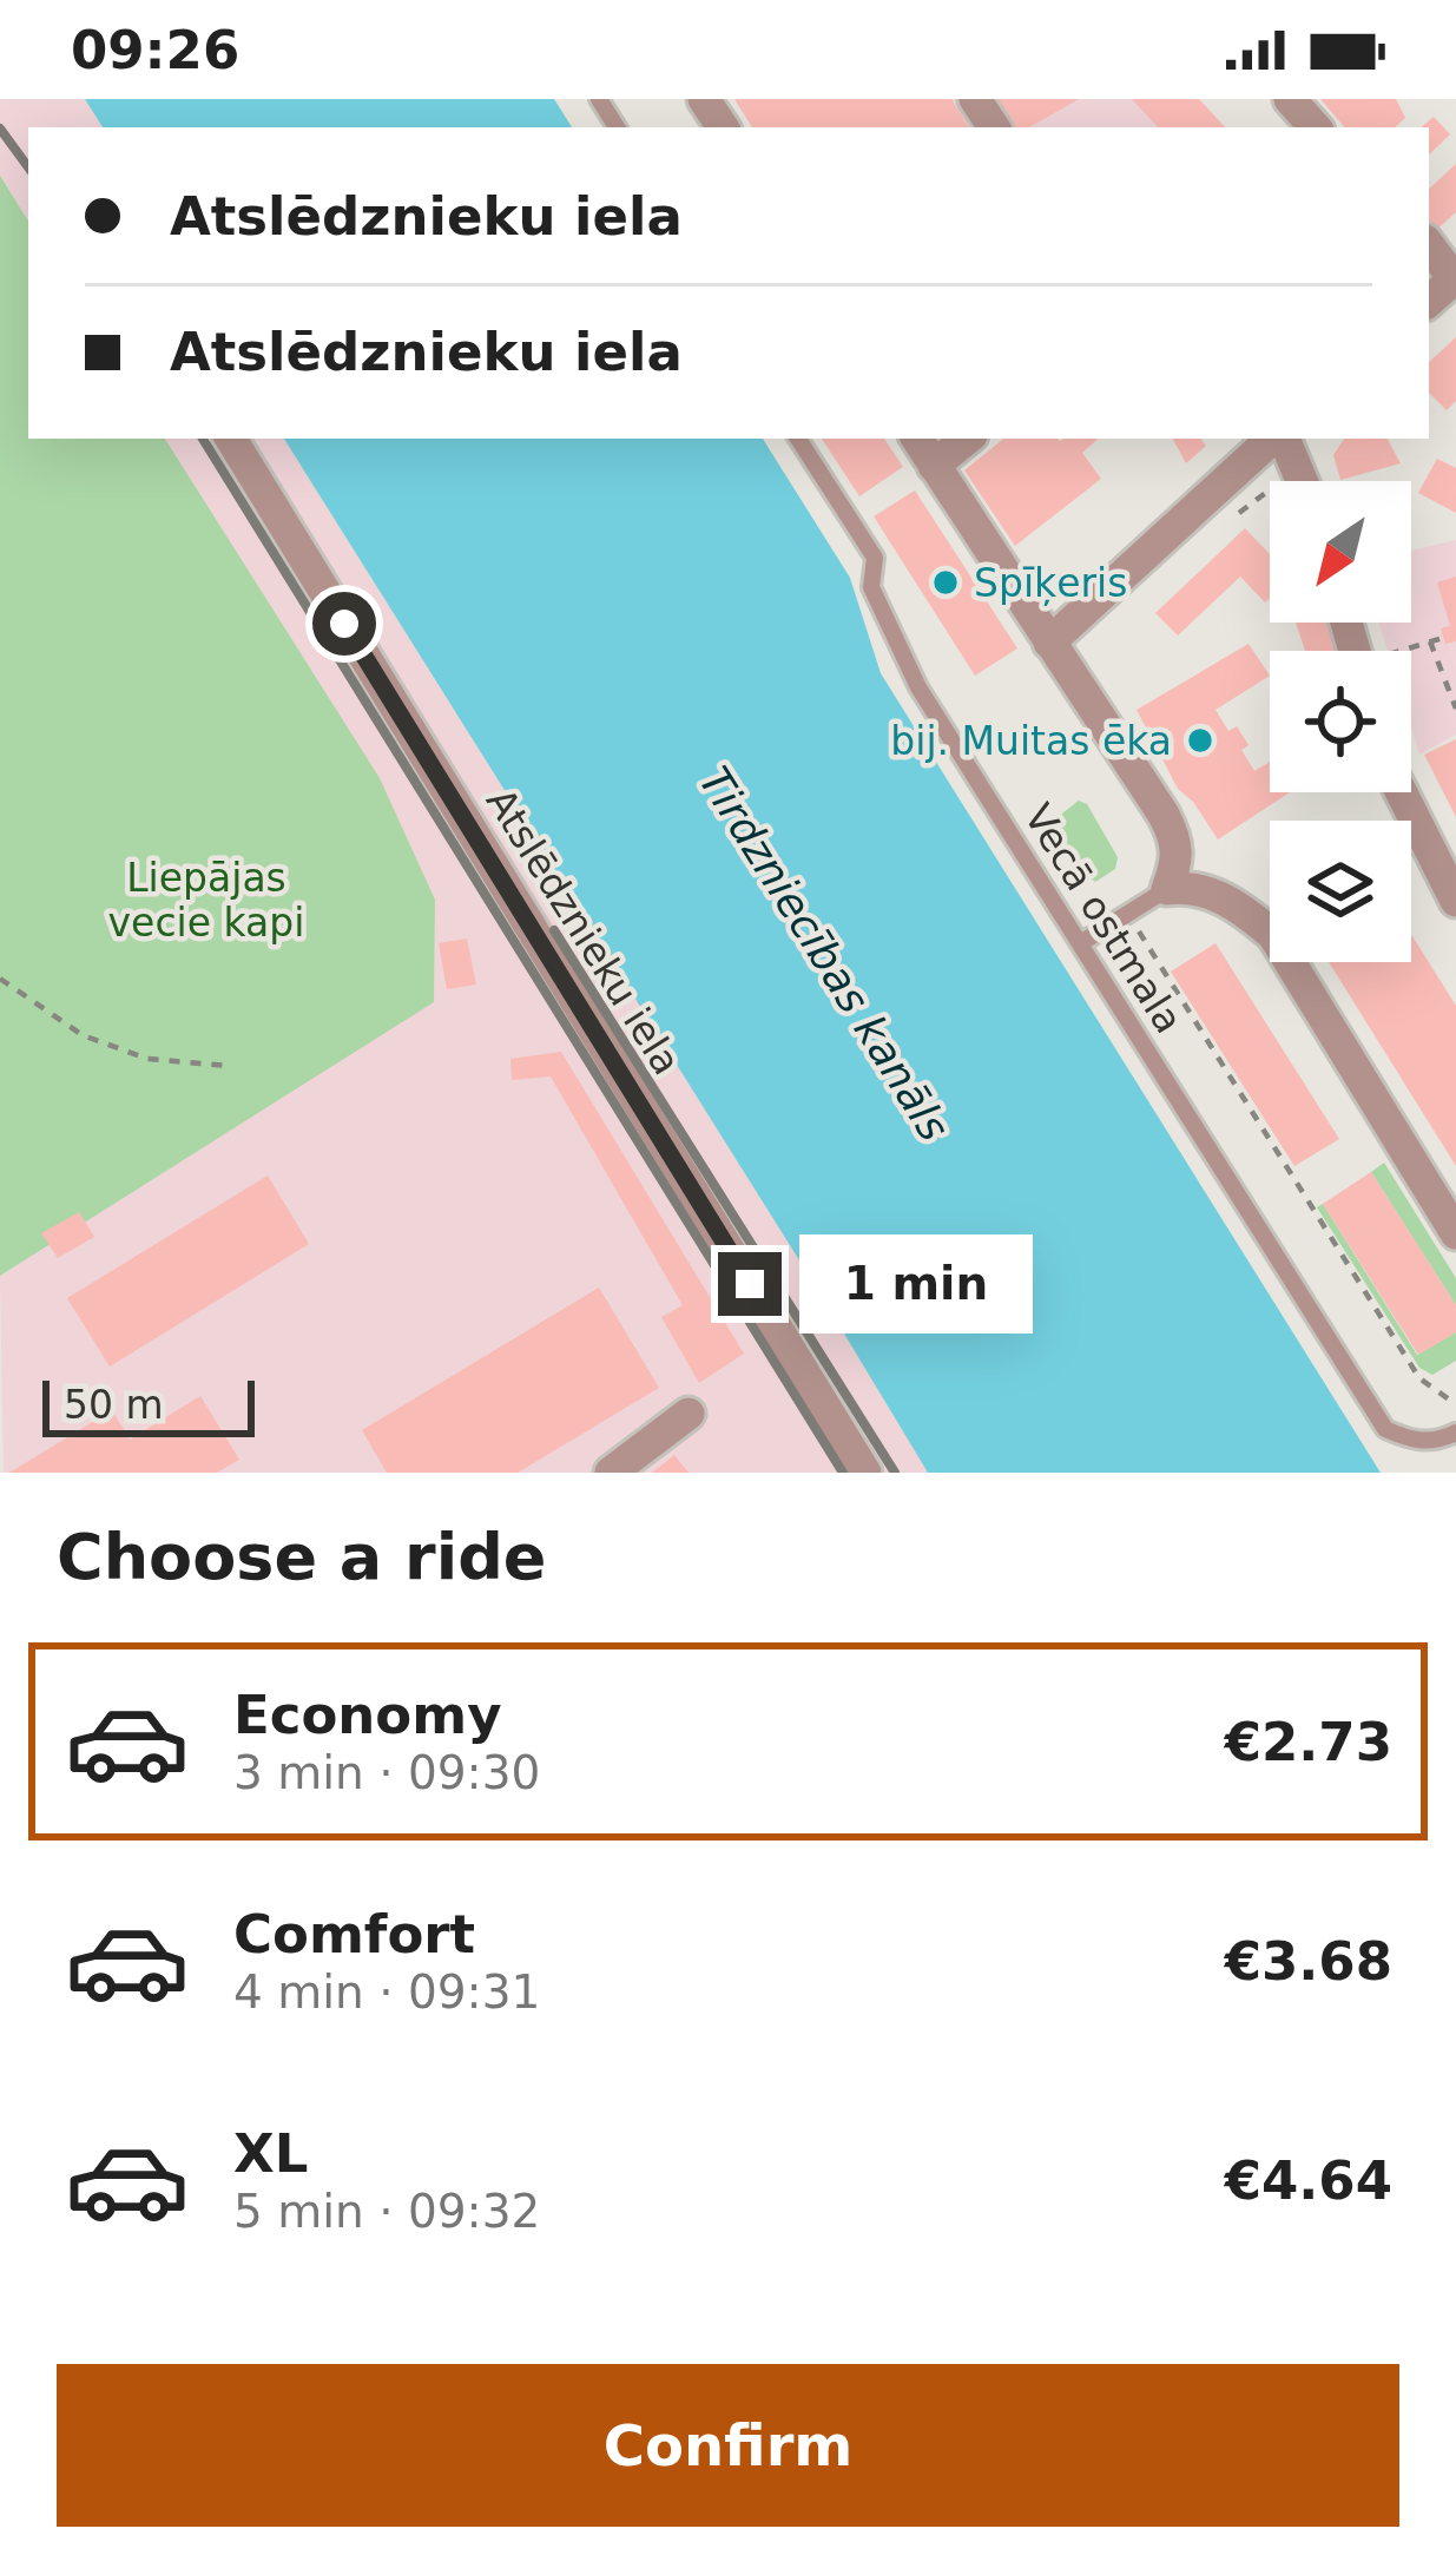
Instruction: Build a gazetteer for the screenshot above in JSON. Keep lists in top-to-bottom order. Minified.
{"streets":{"street":["Atslēdznieku iela"],"lane":["Vecā ostmala"]},"water":["Tirdzniecības kanāls"],"parks":["Liepājas vecie kapi"],"places":["Spīķeris","bij. Muitas ēka"],"scale_bar":"50 m","north":"bottom left","page":{"status":"09:26","banner":["Atslēdznieku iela","Atslēdznieku iela"],"bubble":"1 min","scale":"50 m","heading":"Choose a ride","list":[{"name":"Economy","note":"3 min · 09:30","value":"€2.73"},{"name":"Comfort","note":"4 min · 09:31","value":"€3.68"},{"name":"XL","note":"5 min · 09:32","value":"€4.64"}],"buttons":"Confirm"}}
